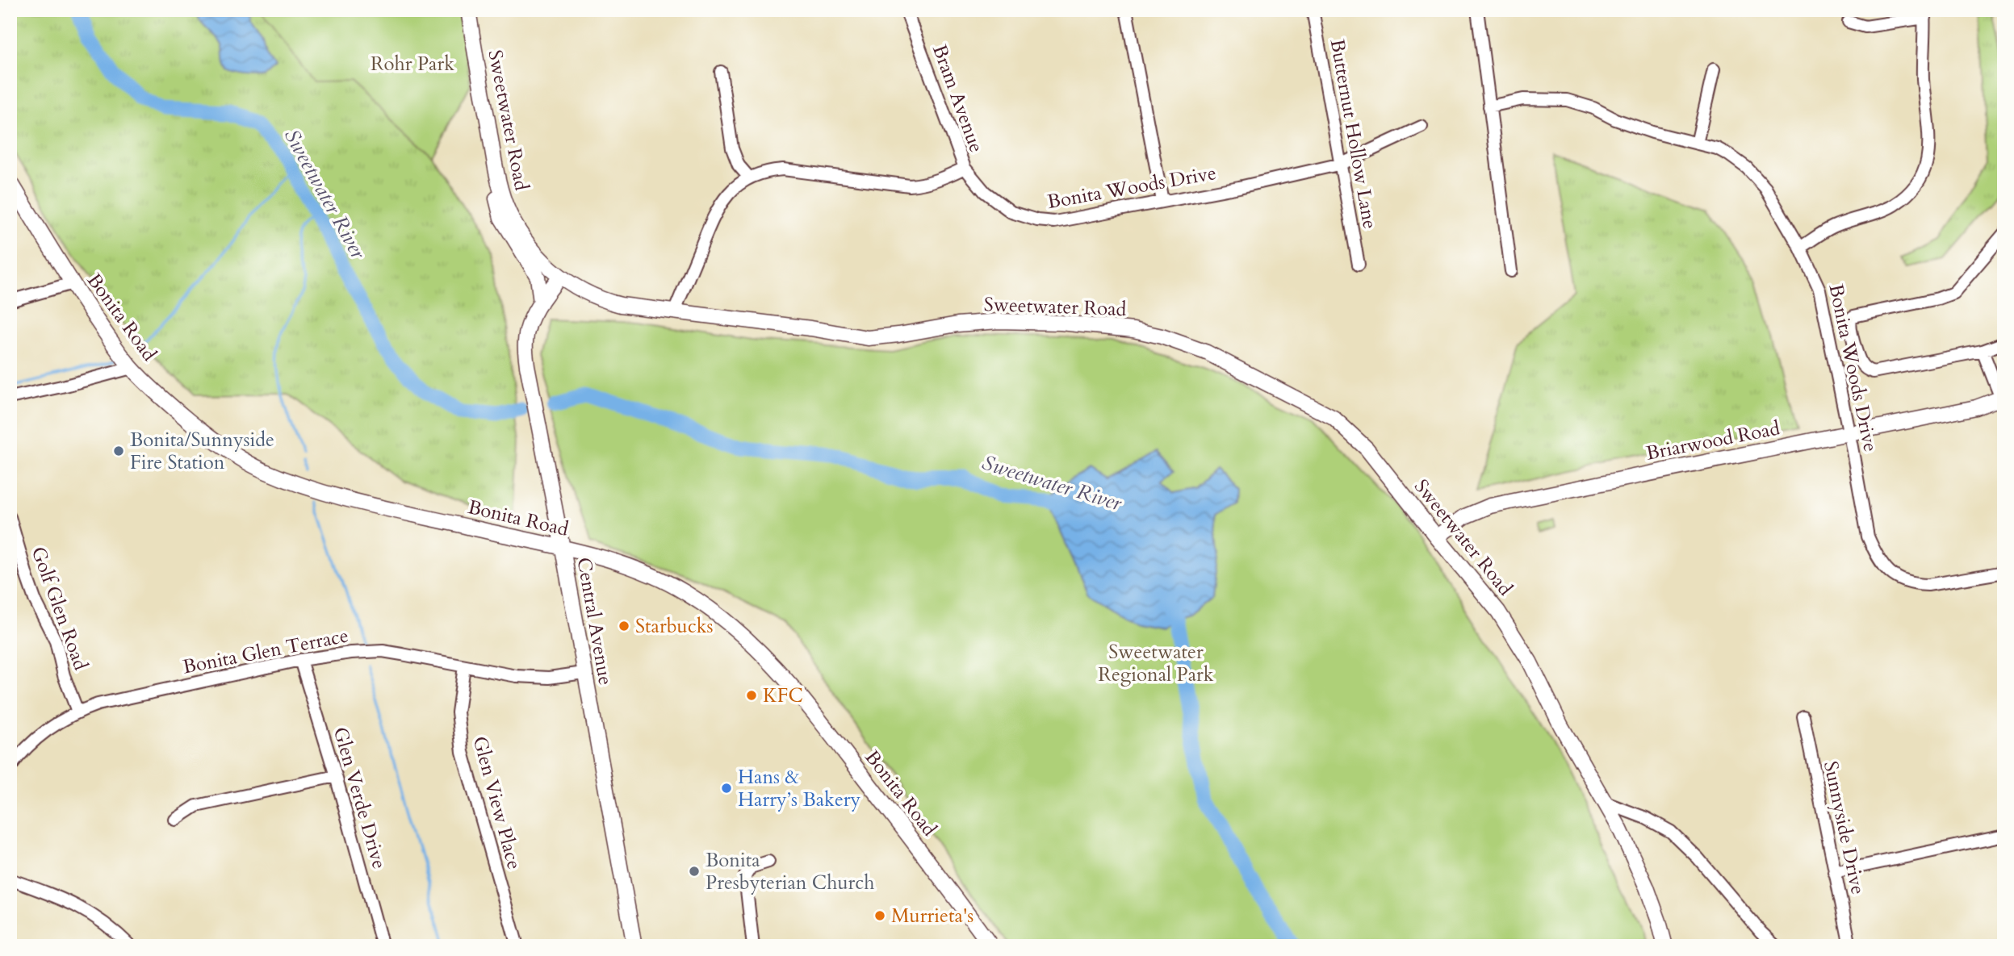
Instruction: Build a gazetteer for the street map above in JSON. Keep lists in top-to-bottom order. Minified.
{"streets":{"main road":["Sweetwater Road","Bonita Road","Briarwood Road","Central Avenue"],"street":["Bram Avenue","Butternut Hollow Lane","Bonita Woods Drive","Golf Glen Road","Bonita Glen Terrace","Glen Verde Drive","Glen View Place","Sunnyside Drive"]},"crossings":[["Bram Avenue","Bonita Woods Drive"],["Sweetwater Road","Briarwood Road"],["Sweetwater Road","Central Avenue"],["Butternut Hollow Lane","Bonita Woods Drive"],["Bonita Woods Drive","Briarwood Road"],["Bonita Road","Central Avenue"],["Golf Glen Road","Bonita Glen Terrace"],["Central Avenue","Bonita Glen Terrace"],["Bonita Glen Terrace","Glen Verde Drive"],["Bonita Glen Terrace","Glen View Place"]],"water":["Sweetwater River"],"parks":["Rohr Park","Sweetwater Regional Park"],"places":["Bonita/Sunnyside Fire Station","Starbucks","KFC","Hans & Harry’s Bakery","Bonita Presbyterian Church","Murrieta's"]}
